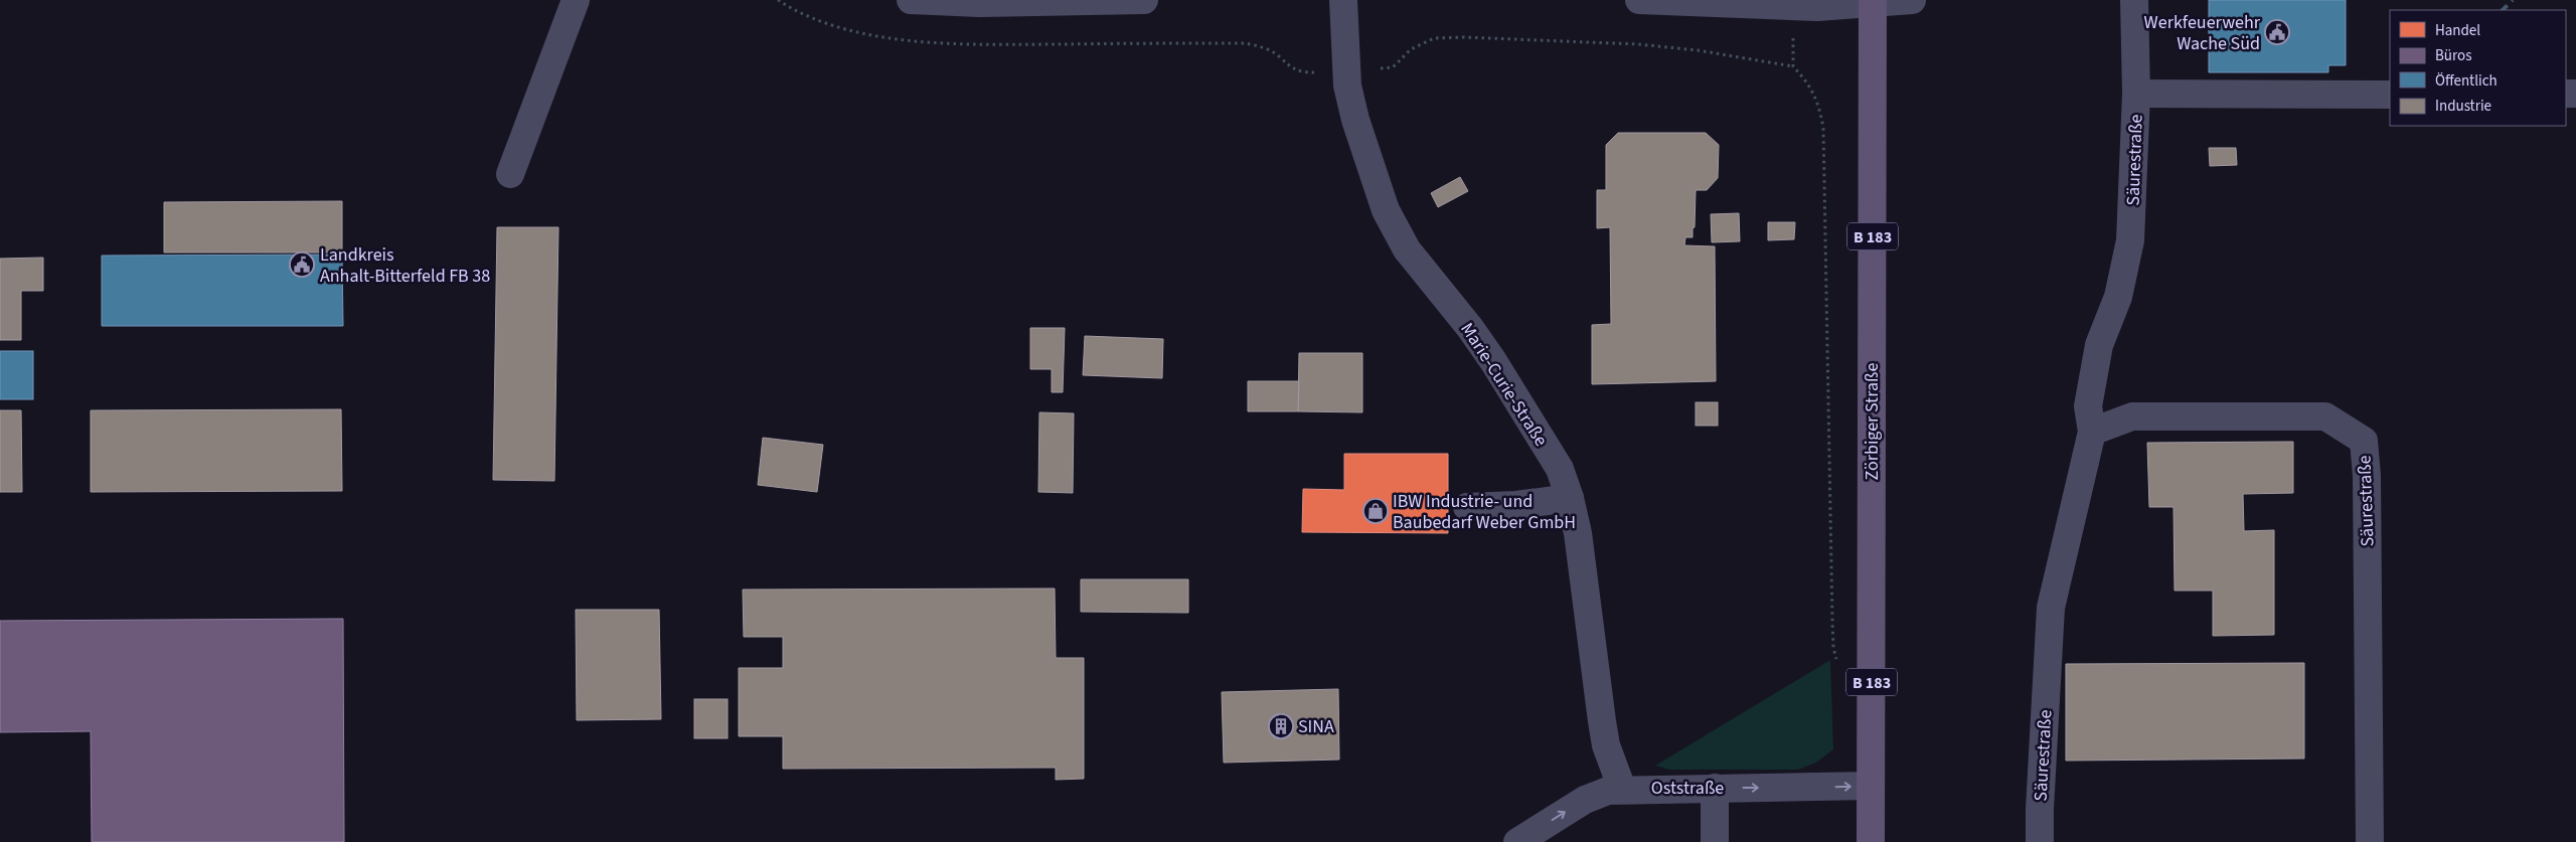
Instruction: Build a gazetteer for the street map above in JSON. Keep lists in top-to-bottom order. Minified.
{"streets":{"main road":["B 183","Zörbiger Straße"],"street":["Säurestraße","Marie-Curie-Straße","Oststraße"]},"crossings":[["Marie-Curie-Straße","Oststraße"],["Zörbiger Straße","Oststraße"]],"one_way":["Oststraße"],"places":{"public building":["Werkfeuerwehr Wache Süd","Landkreis Anhalt-Bitterfeld FB 38"],"shop":["IBW Industrie- und Baubedarf Weber GmbH"],"building":["SINA"]},"legend":["Handel","Büros","Öffentlich","Industrie"]}
